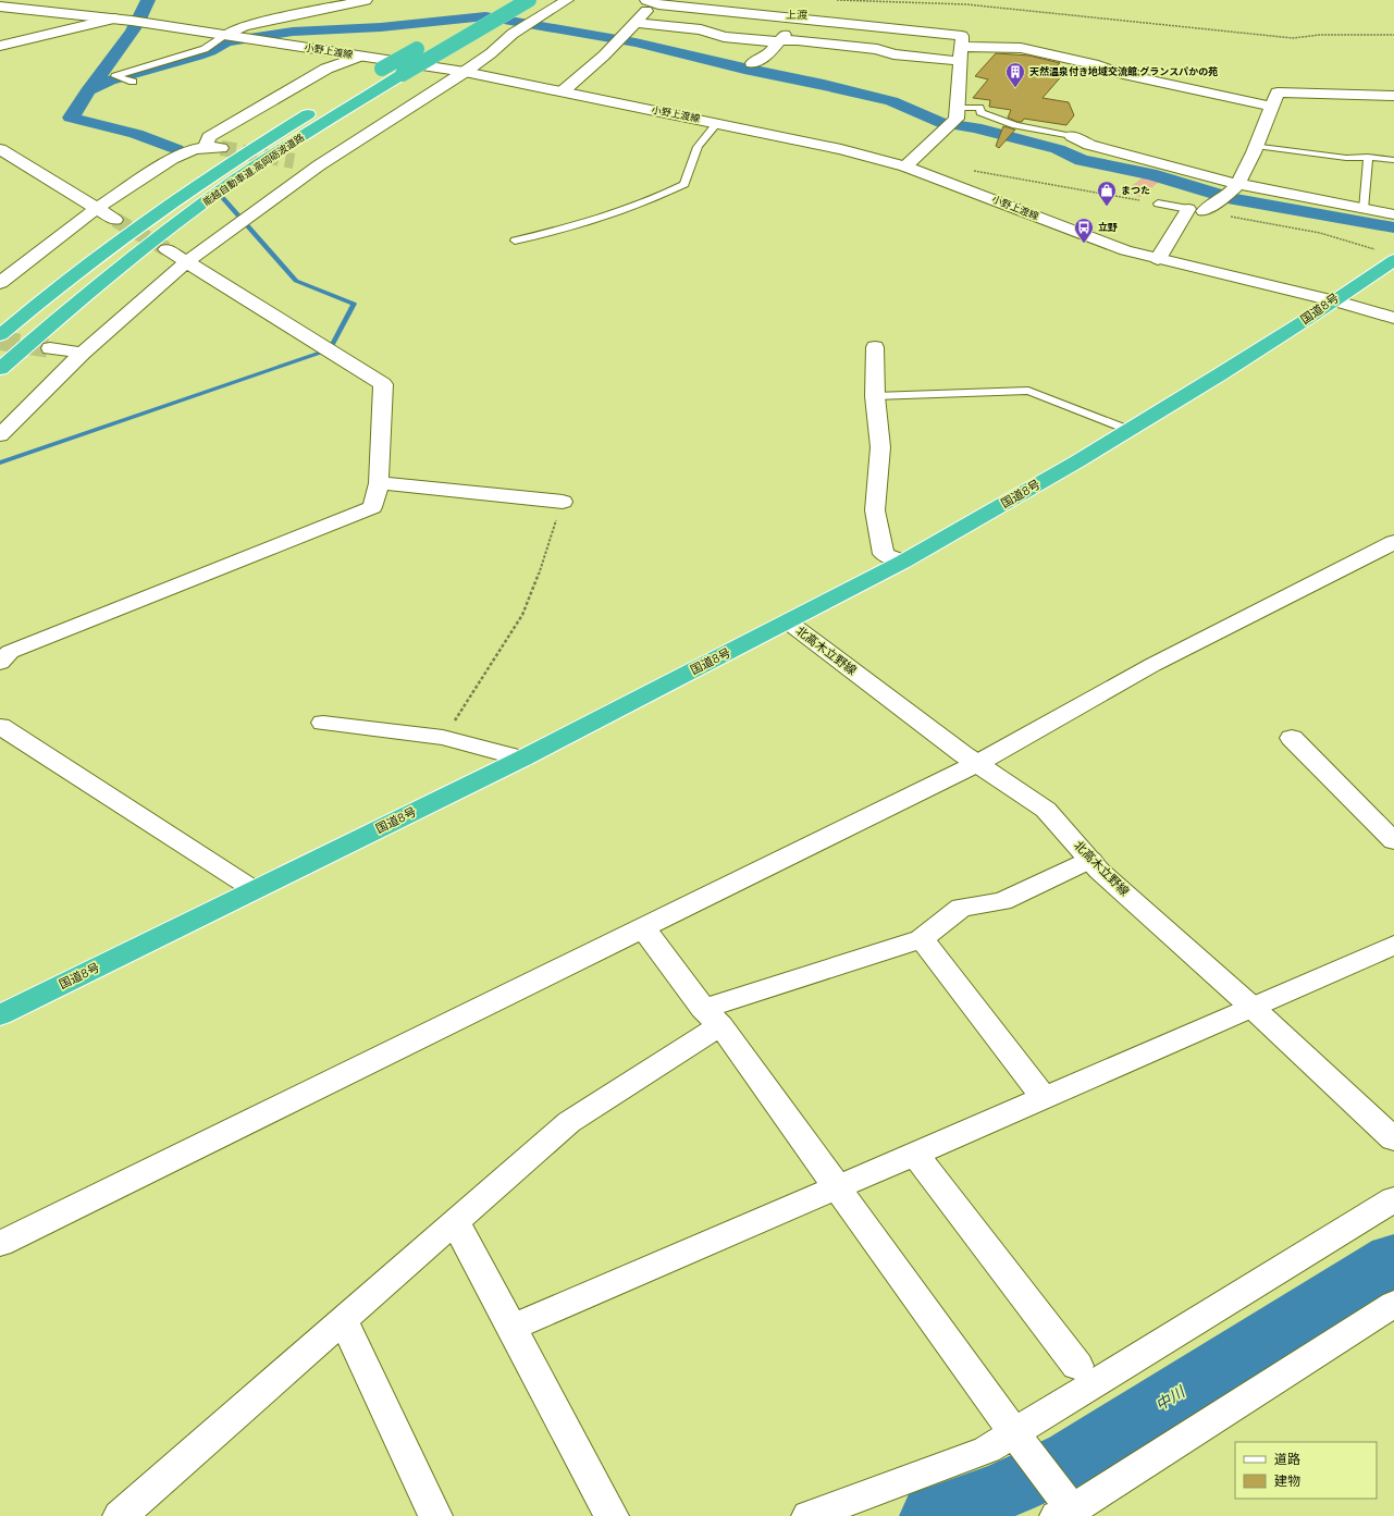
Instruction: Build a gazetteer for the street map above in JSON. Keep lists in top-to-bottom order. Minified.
{"streets":{"highway":["能越自動車道;高岡砺波道路","国道8号"],"street":["小野上渡線","北高木立野線"]},"crossings":[["小野上渡線","国道8号"],["国道8号","北高木立野線"]],"districts":["上渡"],"water":["中川"],"places":{"building":["天然温泉付き地域交流館;グランスパかの苑"],"shop":["まつた"],"bus stop":["立野"]},"legend":["道路","建物"]}
